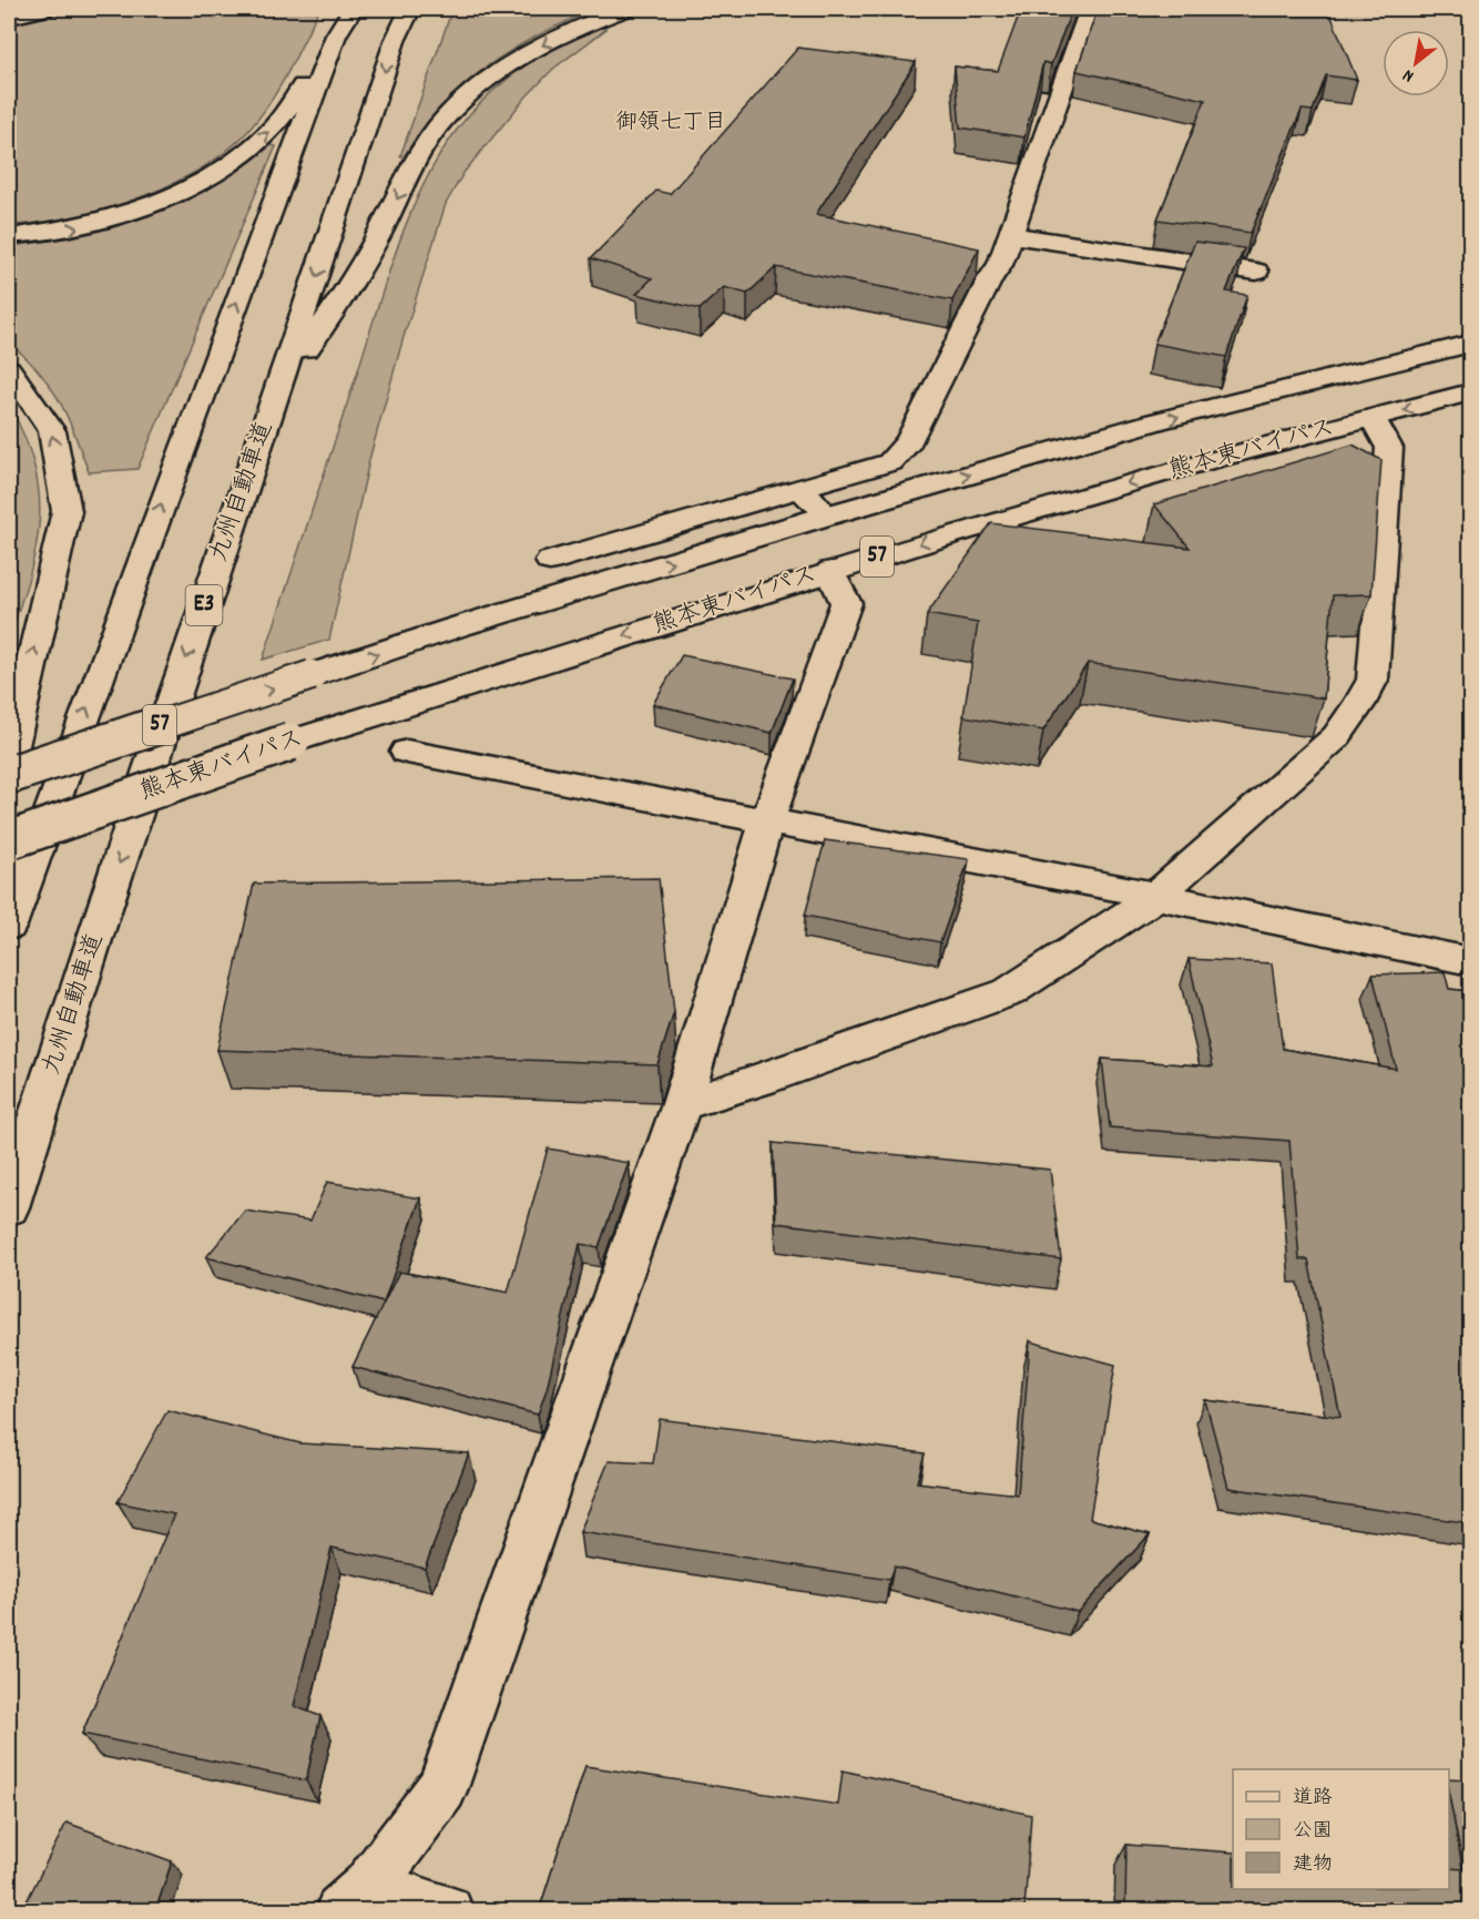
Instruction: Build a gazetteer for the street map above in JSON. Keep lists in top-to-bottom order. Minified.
{"streets":{"main road":["熊本東バイパス","九州自動車道","57","E3"]},"districts":["御領七丁目"],"legend":["道路","公園","建物"],"north":"bottom left"}
